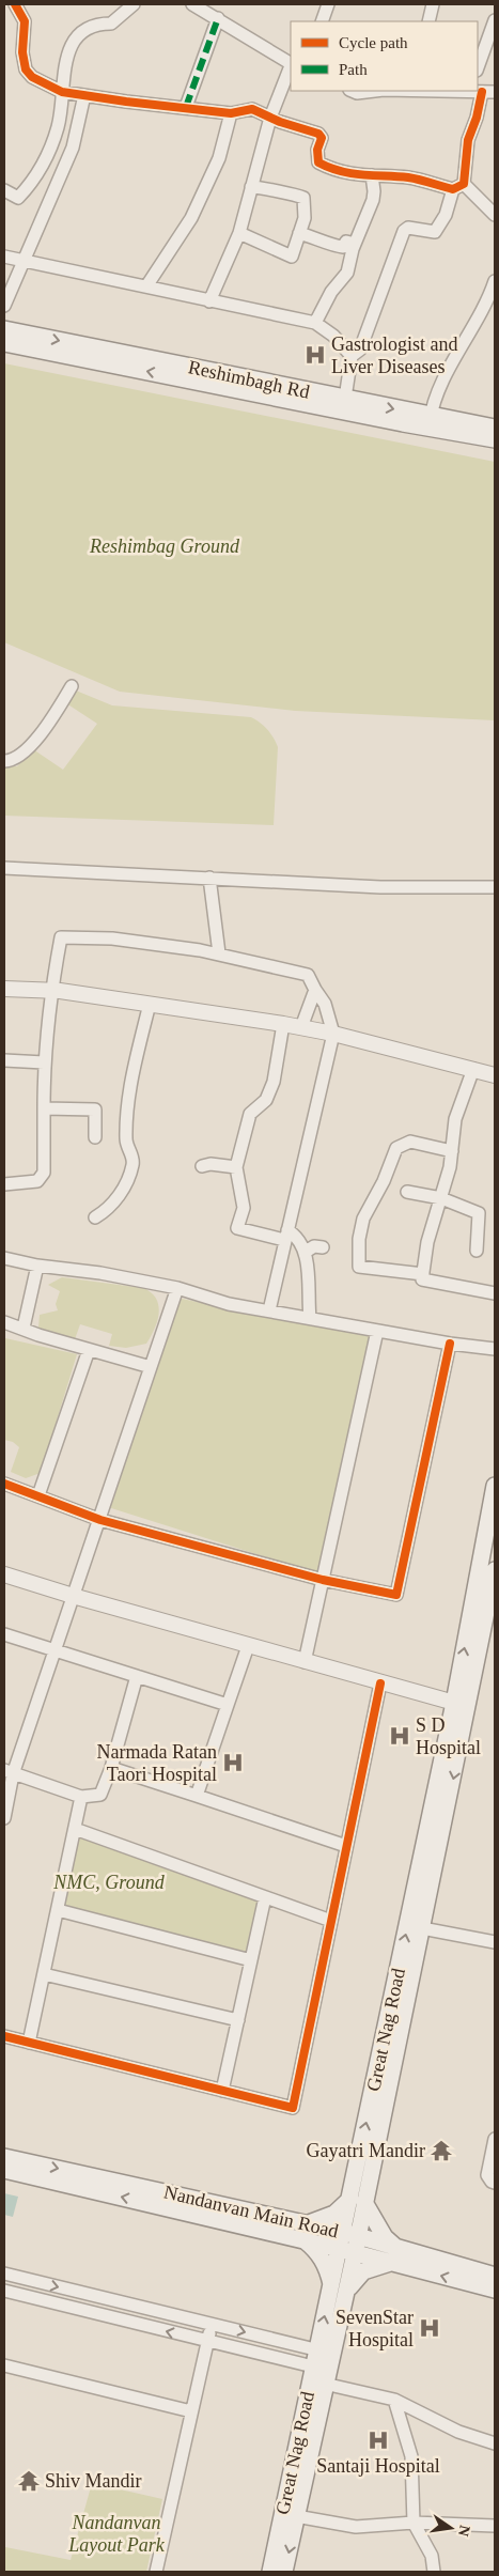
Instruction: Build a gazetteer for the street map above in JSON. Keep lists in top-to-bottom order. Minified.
{"streets":{"main road":["Reshimbagh Rd","Great Nag Road","Nandanvan Main Road"]},"crossings":[["Great Nag Road","Nandanvan Main Road"]],"parks":["Reshimbag Ground","NMC, Ground","Nandanvan Layout Park"],"places":{"hospital":["Gastrologist and Liver Diseases","S D Hospital","Narmada Ratan Taori Hospital","SevenStar Hospital","Santaji Hospital"],"temple":["Gayatri Mandir","Shiv Mandir"]},"legend":["Cycle path","Path"],"north":"right"}
